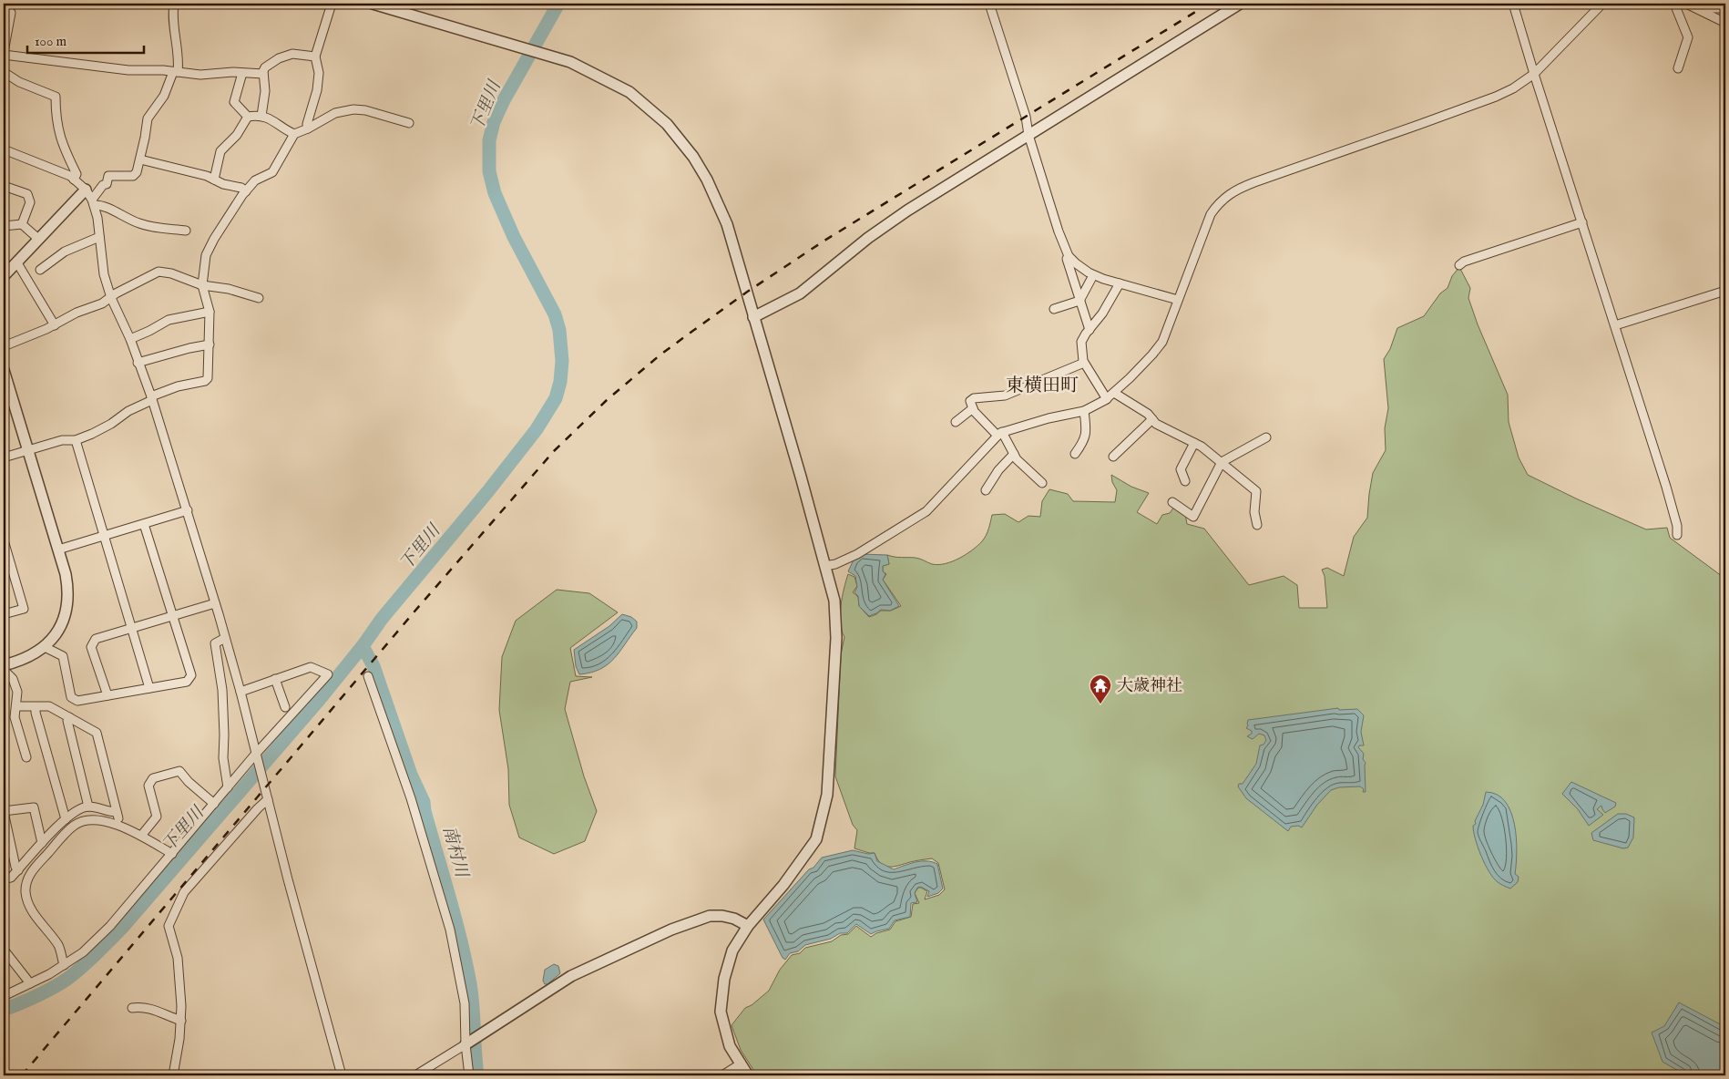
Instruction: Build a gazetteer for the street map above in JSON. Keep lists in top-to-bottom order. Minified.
{"districts":["東横田町"],"water":["下里川","南村川"],"places":{"temple":["大歳神社"]},"scale_bar":"100 m"}
